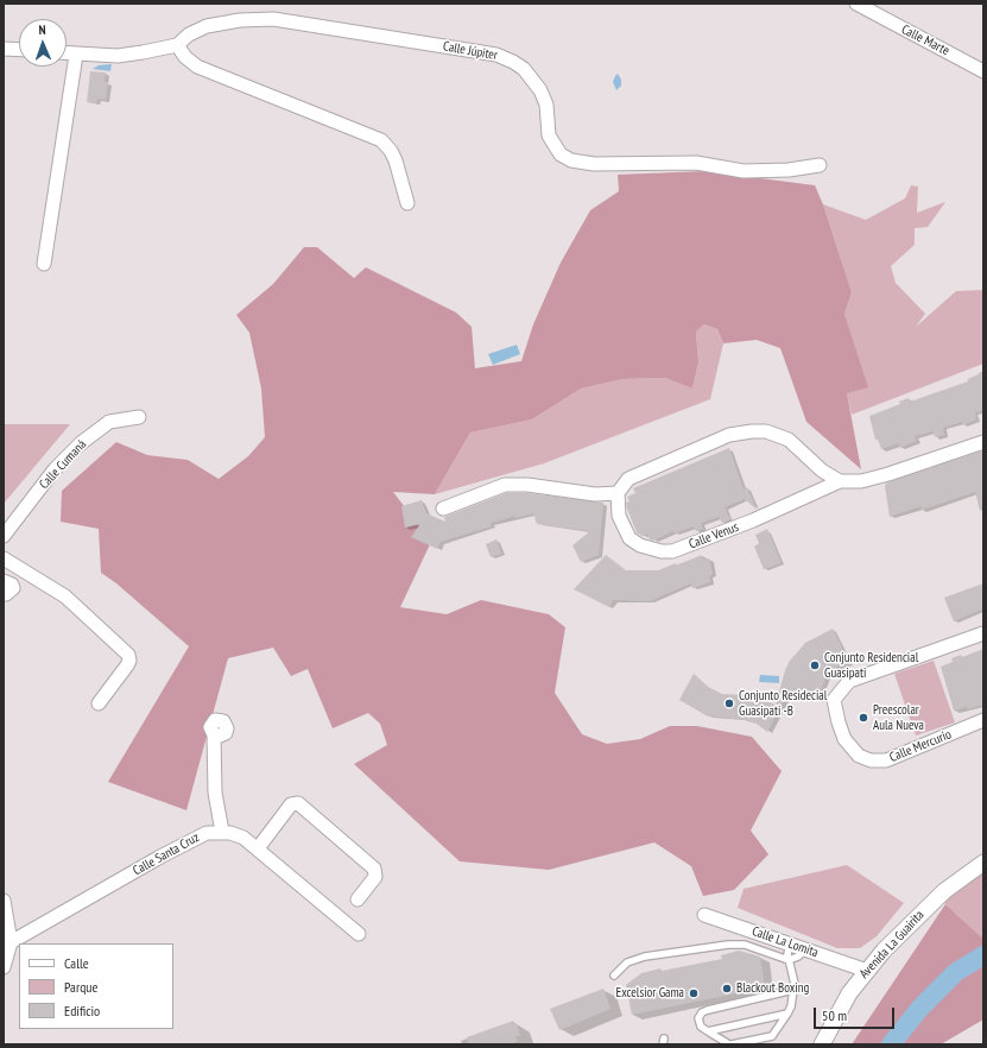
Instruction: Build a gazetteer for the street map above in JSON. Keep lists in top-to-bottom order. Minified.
{"streets":{"street":["Calle Marte","Calle Júpiter","Calle Cumaná","Calle Venus","Calle Mercurio","Calle Santa Cruz","Calle La Lomita","Avenida La Guairita"]},"crossings":[["Calle La Lomita","Avenida La Guairita"]],"places":["Conjunto Residencial Guasipati","Conjunto Residecial Guasipati -B","Preescolar Aula Nueva","Blackout Boxing","Excelsior Gama"],"legend":["Calle","Parque","Edificio"],"scale_bar":"50 m","north":"top"}
